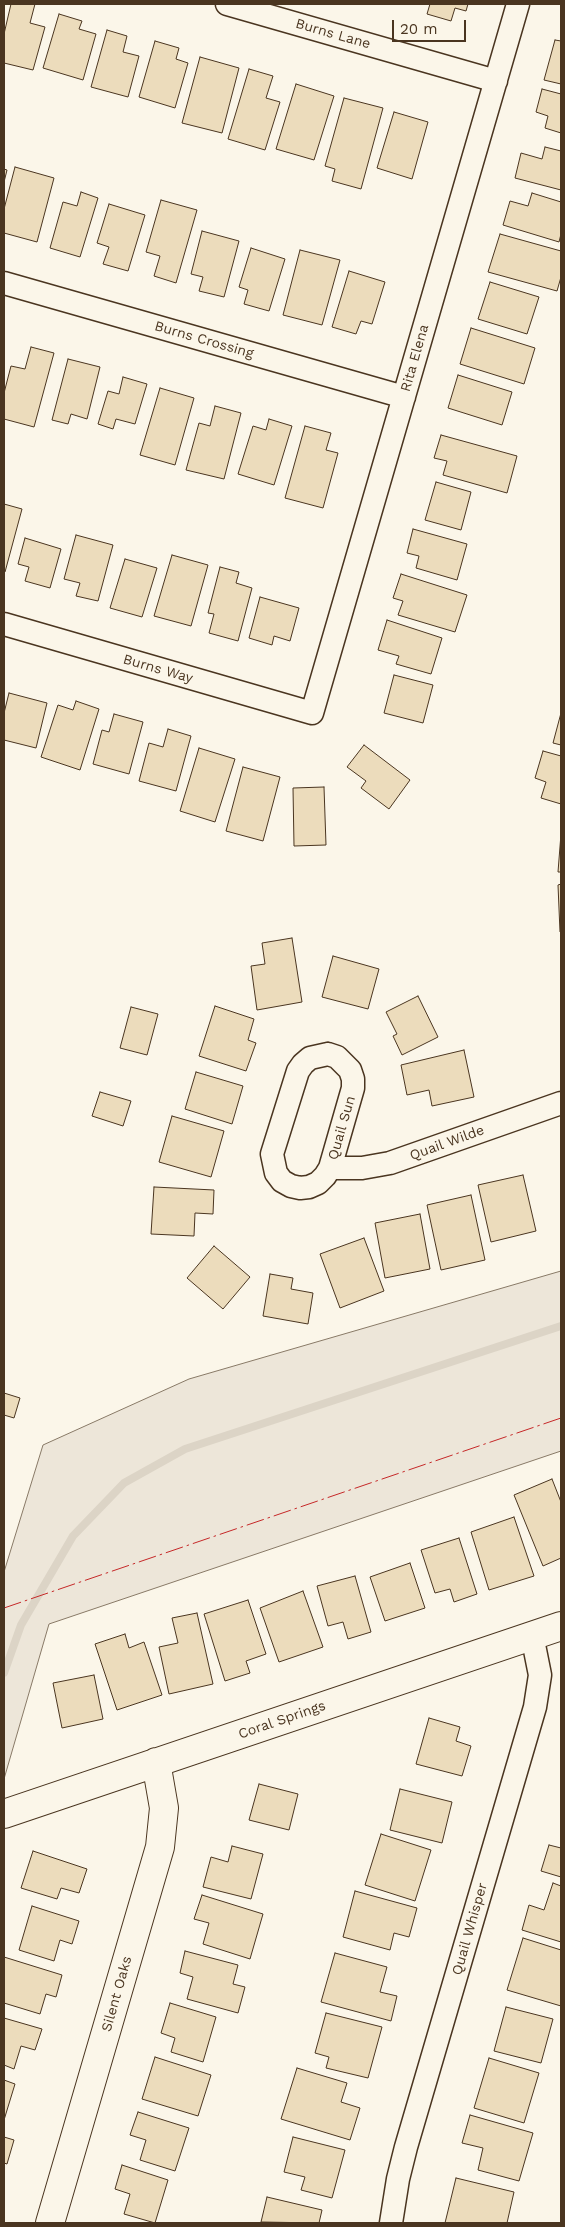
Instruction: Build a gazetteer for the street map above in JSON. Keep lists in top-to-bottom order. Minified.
{"streets":{"street":["Burns Lane","Burns Crossing","Rita Elena","Burns Way","Quail Sun","Quail Wilde","Coral Springs","Quail Whisper","Silent Oaks"]},"crossings":[["Burns Lane","Rita Elena"],["Burns Crossing","Rita Elena"],["Rita Elena","Burns Way"],["Quail Sun","Quail Wilde"],["Coral Springs","Quail Whisper"],["Coral Springs","Silent Oaks"]],"scale_bar":"20 m"}
